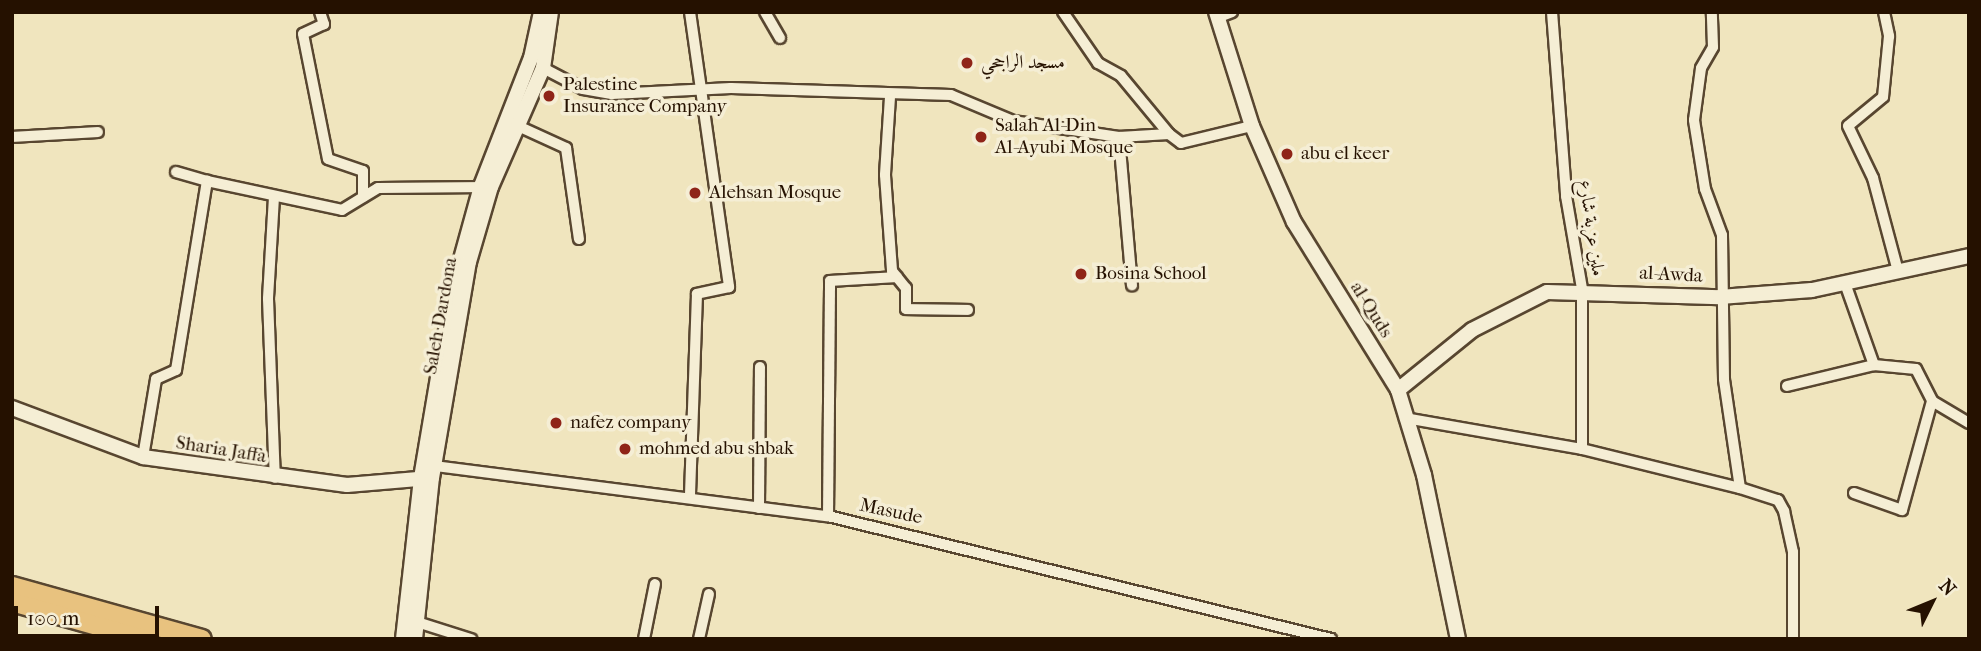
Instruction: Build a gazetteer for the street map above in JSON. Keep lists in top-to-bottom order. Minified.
{"streets":{"street":["ملين عزبة شارع","al-Awda","al-Quds","Saleh Dardona","Sharia Jaffa","Masude"]},"crossings":[["ملين عزبة شارع","al-Awda"],["al-Awda","al-Quds"],["Saleh Dardona","Sharia Jaffa"],["Saleh Dardona","Masude"],["Sharia Jaffa","Masude"]],"places":["مسجد الراجحي","Palestine Insurance Company","Salah Al-Din Al-Ayubi Mosque","abu el keer","Alehsan Mosque","Bosina School","nafez company","mohmed abu shbak"],"scale_bar":"100 m","north":"top right"}
